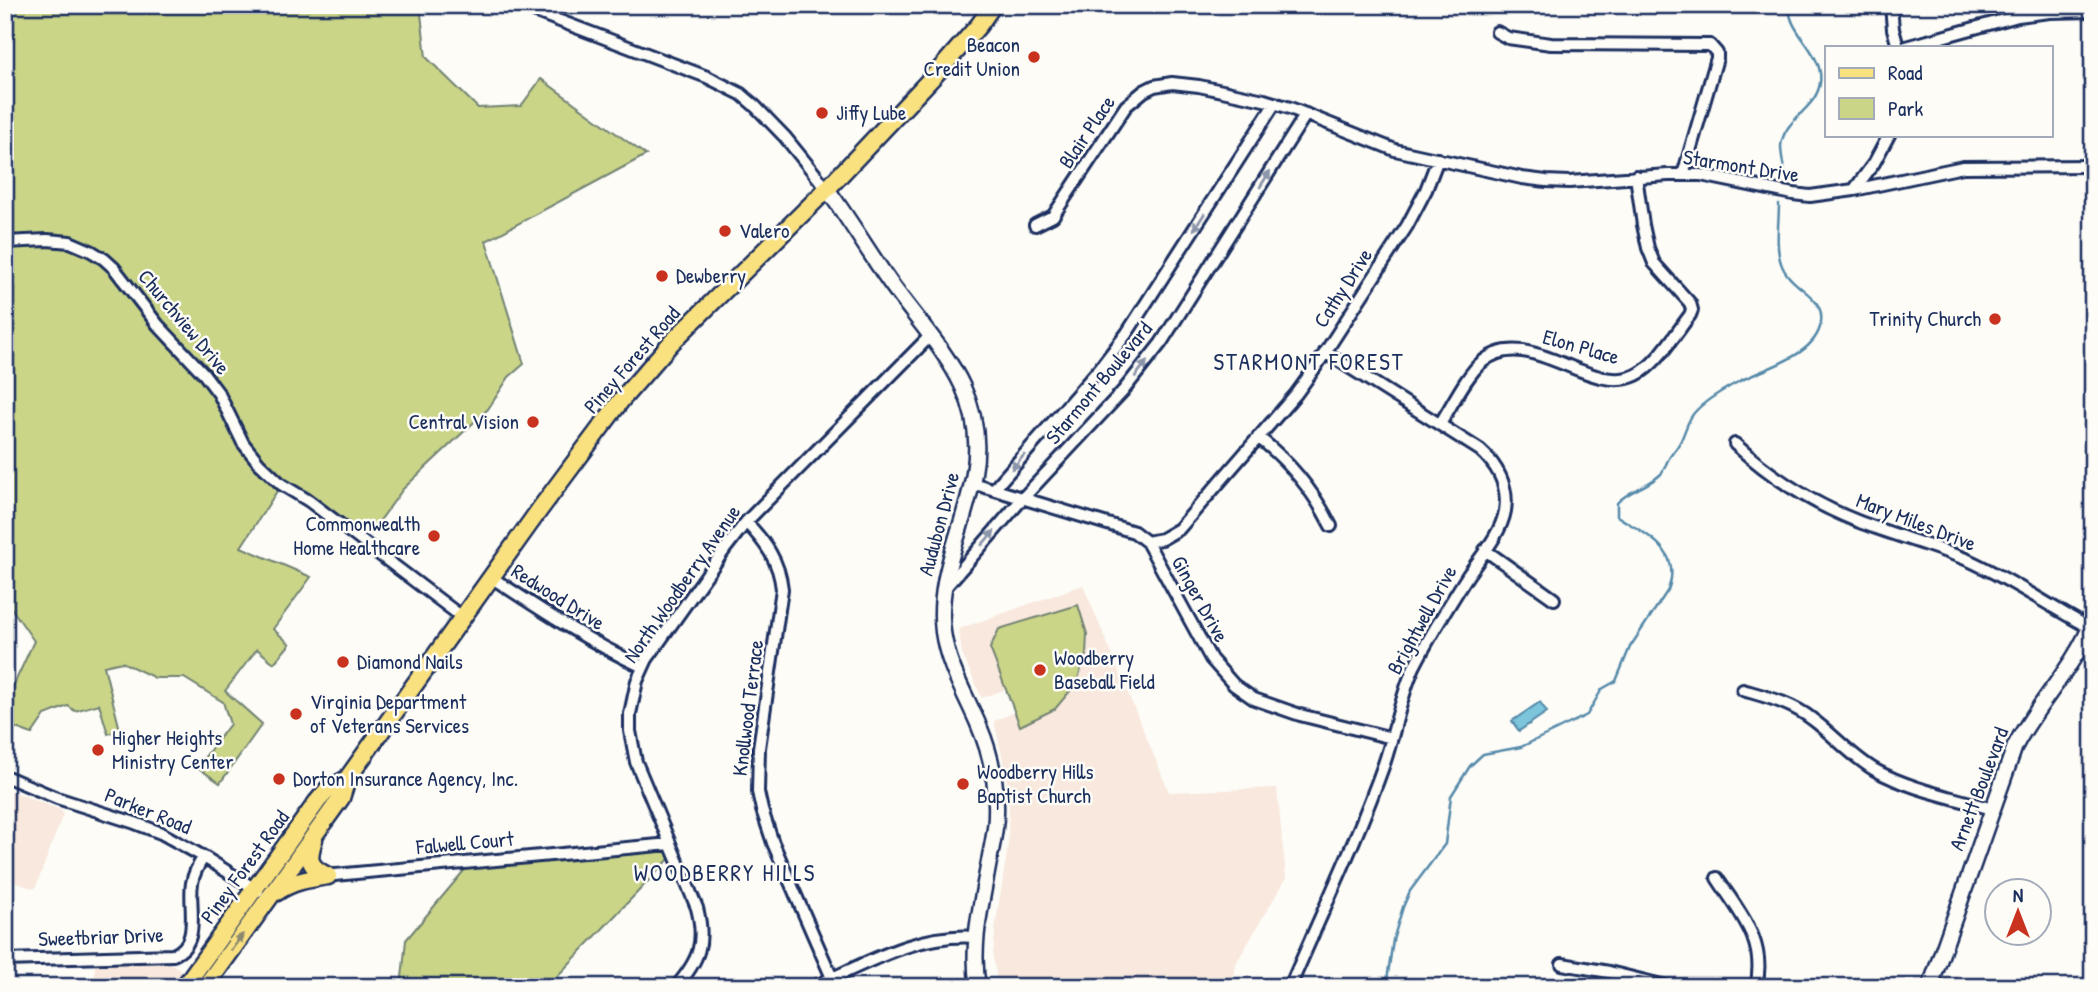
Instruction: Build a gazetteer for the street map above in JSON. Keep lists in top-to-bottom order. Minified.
{"streets":{"main road":["Piney Forest Road"],"street":["Blair Place","Starmont Drive","Cathy Drive","Churchview Drive","Elon Place","Starmont Boulevard","Mary Miles Drive","Audubon Drive","North Woodberry Avenue","Redwood Drive","Ginger Drive","Brightwell Drive","Knollwood Terrace","Arnett Boulevard","Parker Road","Falwell Court","Sweetbriar Drive"]},"crossings":[["Blair Place","Starmont Drive"],["Blair Place","Starmont Boulevard"],["Starmont Drive","Cathy Drive"],["Starmont Drive","Elon Place"],["Starmont Drive","Starmont Boulevard"],["Cathy Drive","Ginger Drive"],["Cathy Drive","Brightwell Drive"],["Churchview Drive","Piney Forest Road"],["Elon Place","Brightwell Drive"],["Piney Forest Road","Audubon Drive"],["Piney Forest Road","Redwood Drive"],["Piney Forest Road","Parker Road"],["Piney Forest Road","Falwell Court"],["Starmont Boulevard","Audubon Drive"],["Starmont Boulevard","Ginger Drive"],["Mary Miles Drive","Arnett Boulevard"],["Audubon Drive","North Woodberry Avenue"],["Audubon Drive","Ginger Drive"],["North Woodberry Avenue","Redwood Drive"],["North Woodberry Avenue","Knollwood Terrace"],["North Woodberry Avenue","Falwell Court"],["Ginger Drive","Brightwell Drive"],["Parker Road","Falwell Court"],["Parker Road","Sweetbriar Drive"]],"districts":["STARMONT FOREST","WOODBERRY HILLS"],"places":["Beacon Credit Union","Jiffy Lube","Valero","Dewberry","Trinity Church","Central Vision","Commonwealth Home Healthcare","Diamond Nails","Woodberry Baseball Field","Virginia Department of Veterans Services","Higher Heights Ministry Center","Dorton Insurance Agency, Inc.","Woodberry Hills Baptist Church"],"legend":["Road","Park"],"north":"top"}
